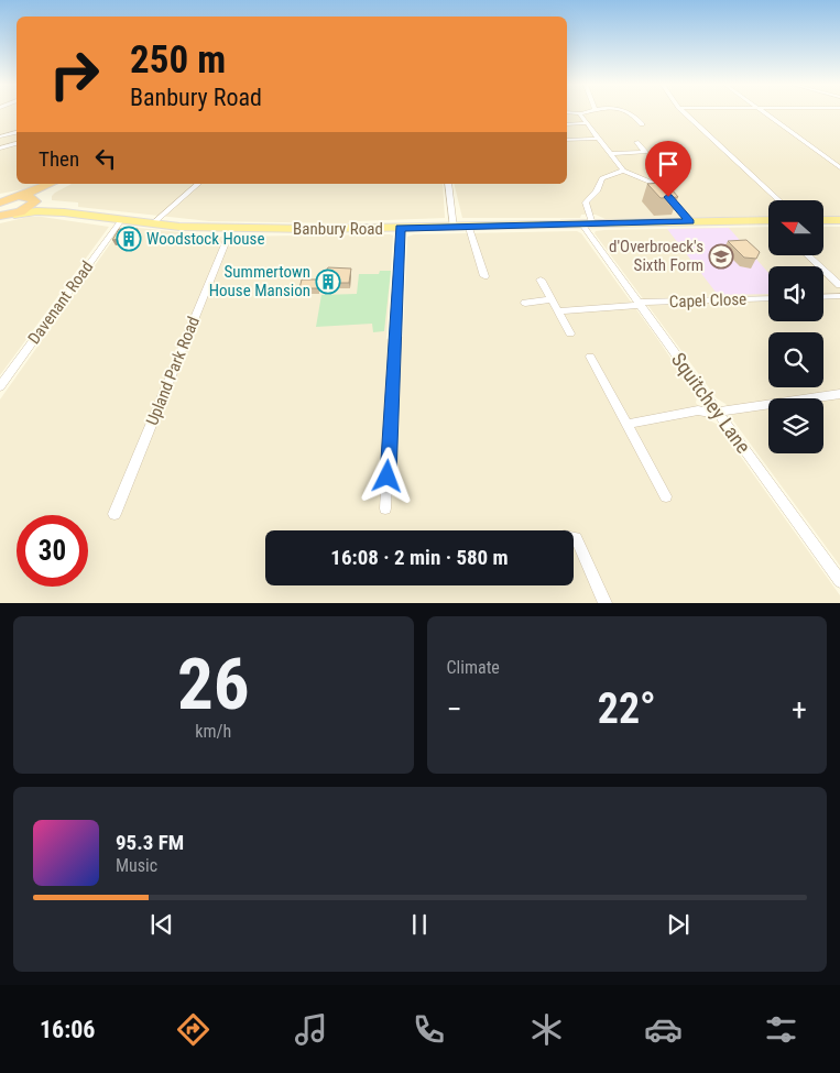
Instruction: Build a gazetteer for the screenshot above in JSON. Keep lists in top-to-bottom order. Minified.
{"streets":{"main road":["Banbury Road"],"street":["Capel Close","Davenant Road","Upland Park Road","Squitchey Lane"]},"crossings":[["Banbury Road","Davenant Road"],["Banbury Road","Upland Park Road"],["Banbury Road","Squitchey Lane"],["Capel Close","Squitchey Lane"]],"places":{"building":["Woodstock House","Summertown House Mansion"],"school or university":["d'Overbroeck's Sixth Form"]},"north":"left","page":{"turn":["250 m","Banbury Road"],"then":"Then","limit":"30","trip":"16:08 · 2 min · 580 m","tile":[["26","km/h"],"Climate"],"heat":["−","22°","+"],"song":["95.3 FM","Music"],"tabs":"16:06"}}
